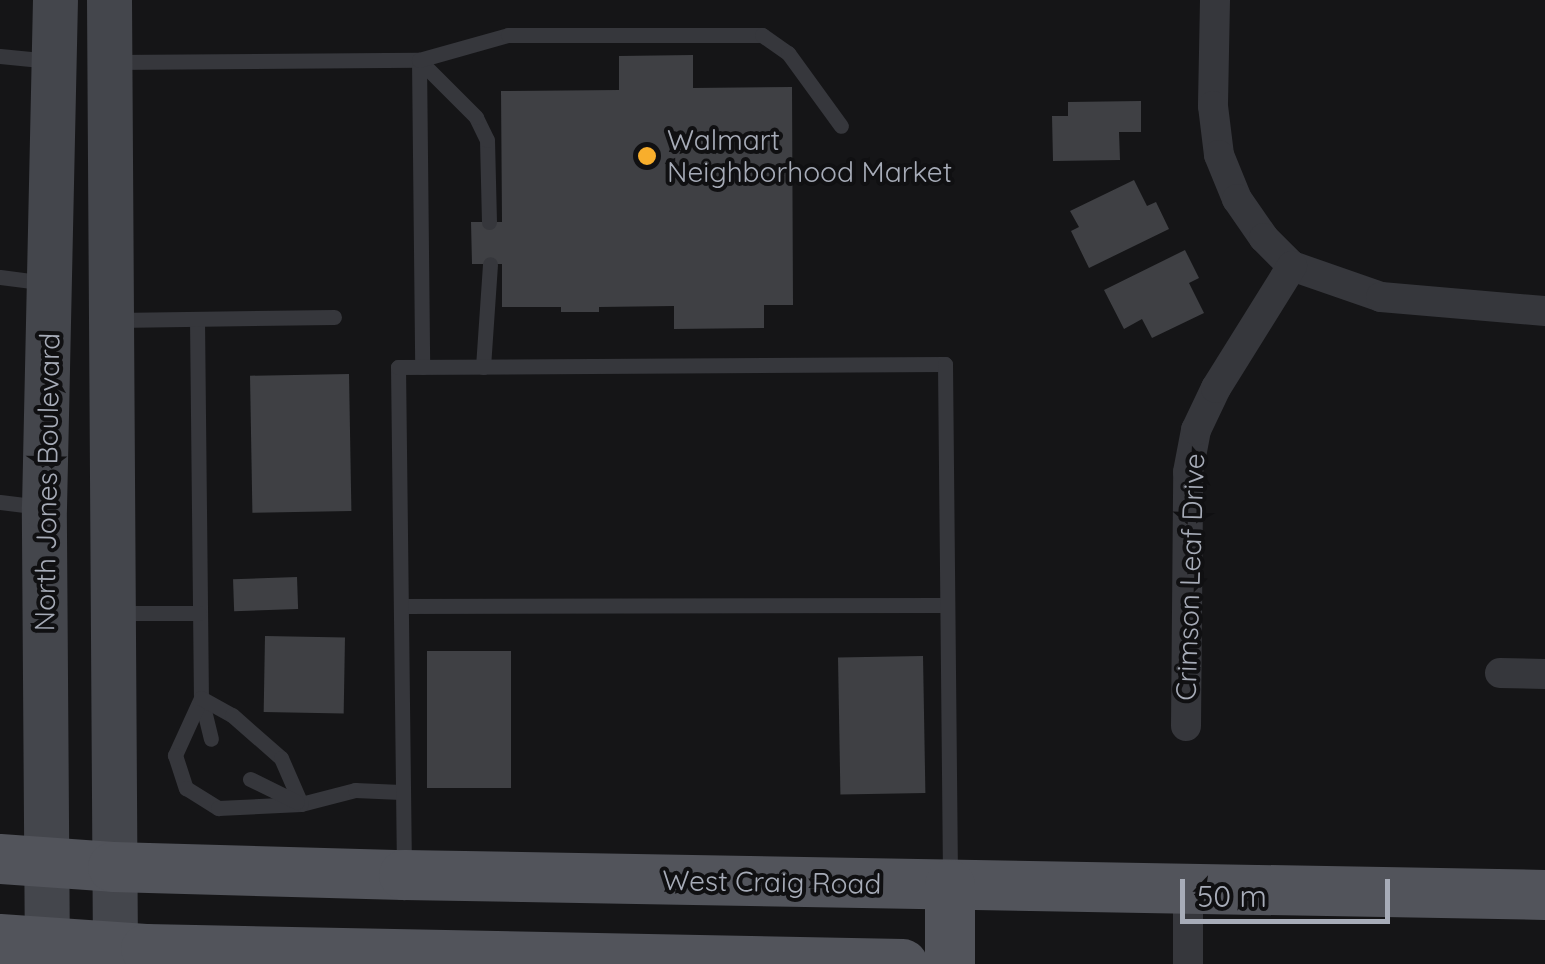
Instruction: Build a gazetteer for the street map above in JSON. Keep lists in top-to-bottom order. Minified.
{"streets":{"main road":["North Jones Boulevard","West Craig Road"],"street":["Crimson Leaf Drive"]},"crossings":[["North Jones Boulevard","West Craig Road"]],"places":["Walmart Neighborhood Market"],"scale_bar":"50 m"}
